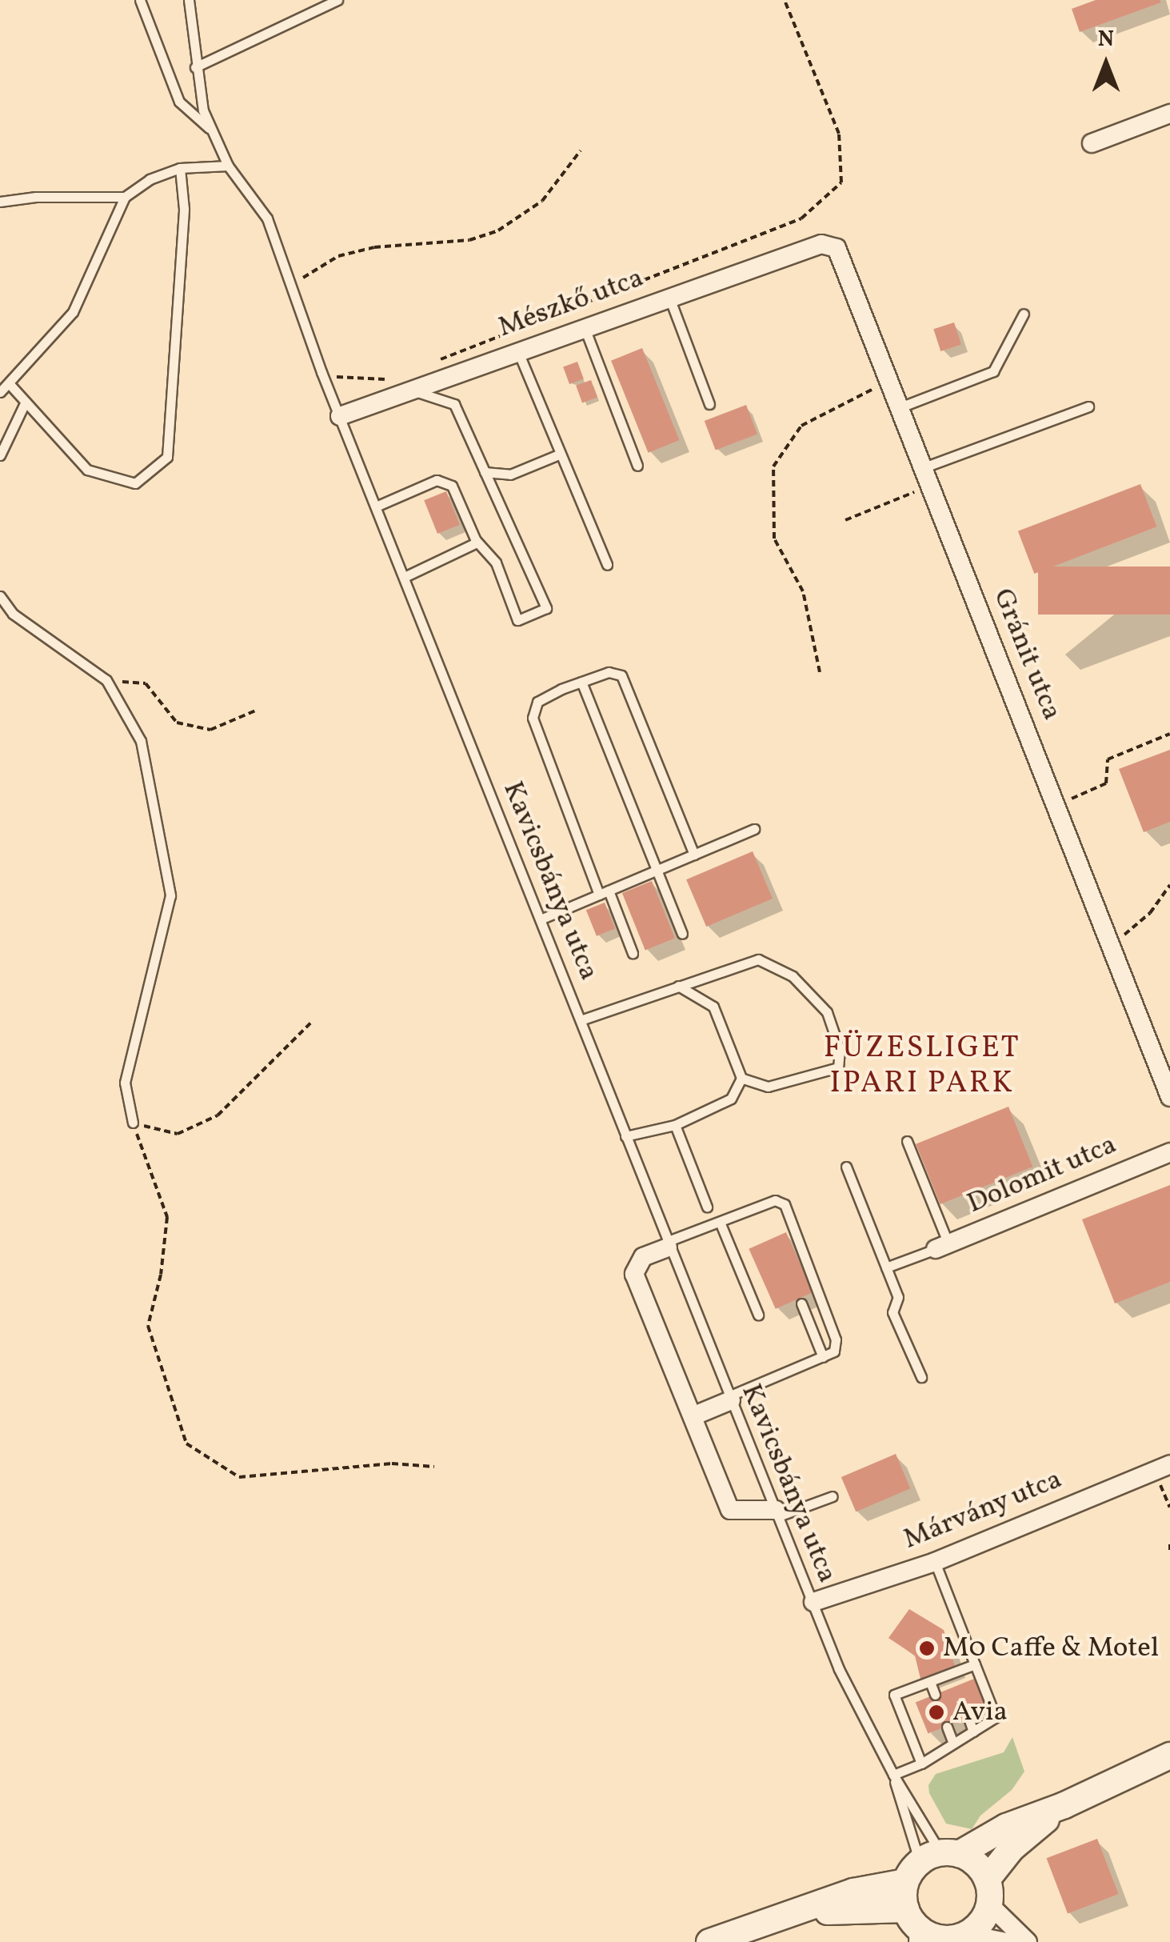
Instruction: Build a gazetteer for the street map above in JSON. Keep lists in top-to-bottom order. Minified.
{"streets":{"street":["Mészkő utca","Gránit utca","Dolomit utca","Márvány utca"],"lane":["Kavicsbánya utca"]},"crossings":[["Mészkő utca","Gránit utca"],["Mészkő utca","Kavicsbánya utca"],["Kavicsbánya utca","Márvány utca"]],"districts":["FÜZESLIGET IPARI PARK"],"places":["M0 Caffe & Motel","Avia"],"north":"top"}
